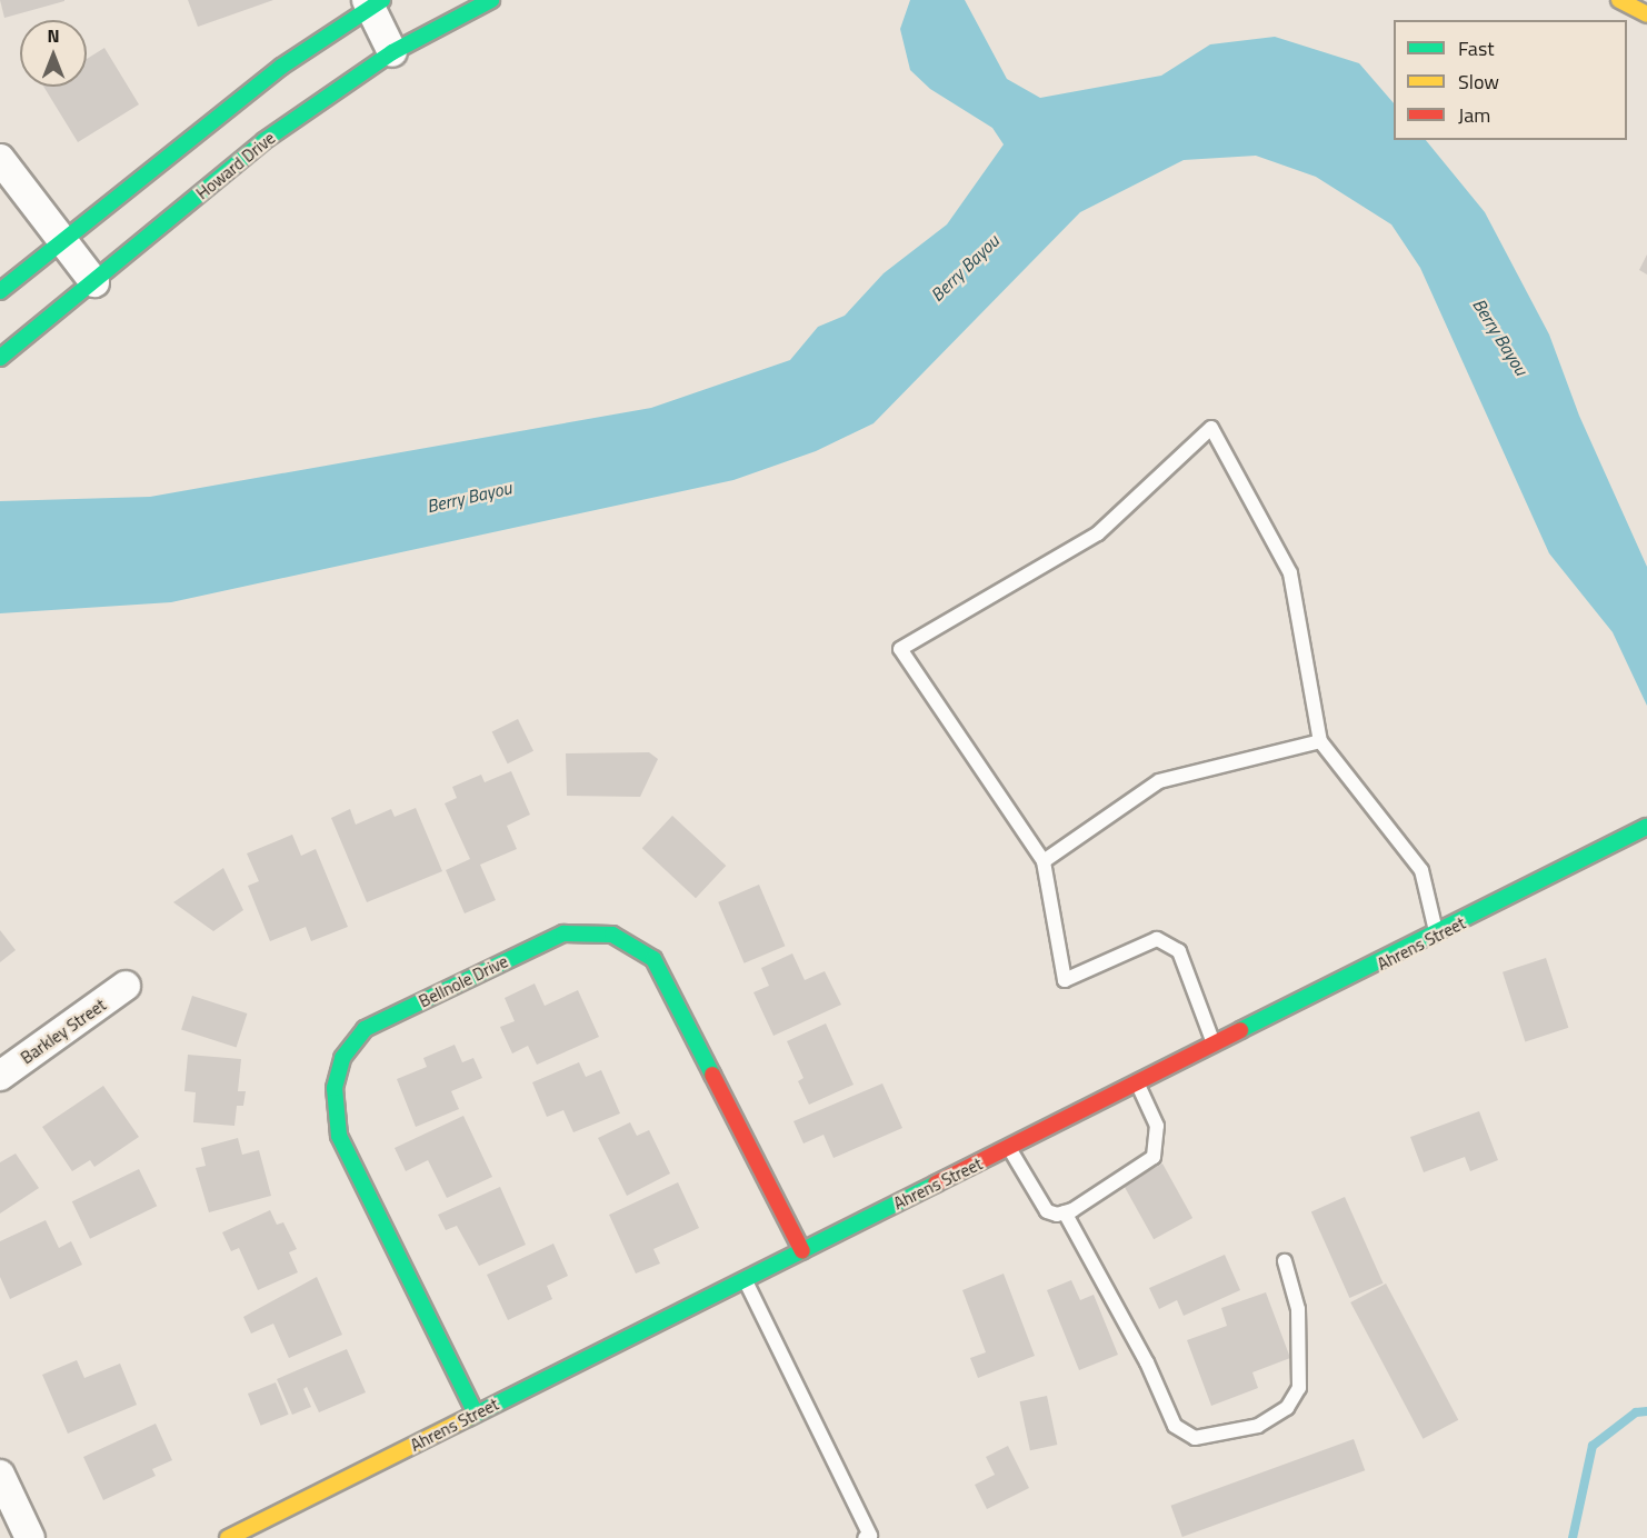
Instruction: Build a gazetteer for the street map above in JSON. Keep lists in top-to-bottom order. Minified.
{"streets":{"street":["Howard Drive","Ahrens Street","Bellnole Drive","Barkley Street"]},"crossings":[["Ahrens Street","Bellnole Drive"]],"water":["Berry Bayou"],"legend":["Fast","Slow","Jam"],"north":"top"}
